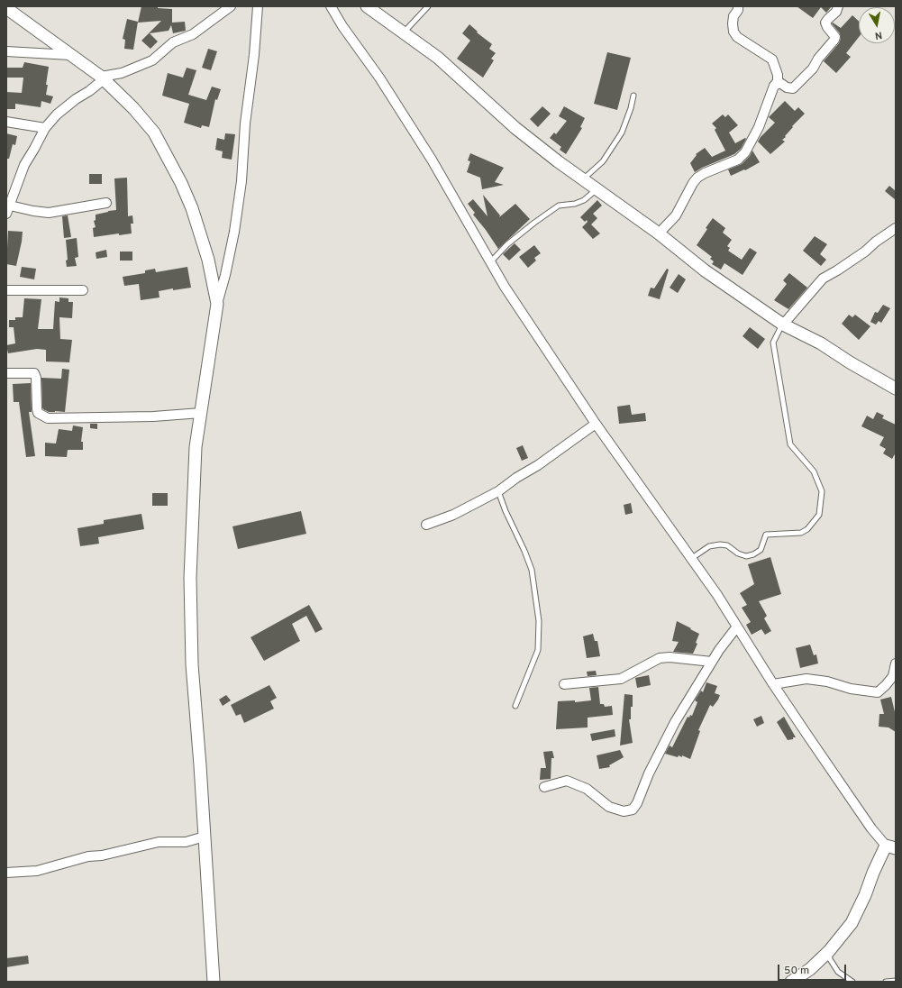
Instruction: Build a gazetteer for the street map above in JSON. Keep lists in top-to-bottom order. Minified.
{"scale_bar":"50 m","north":"bottom"}
